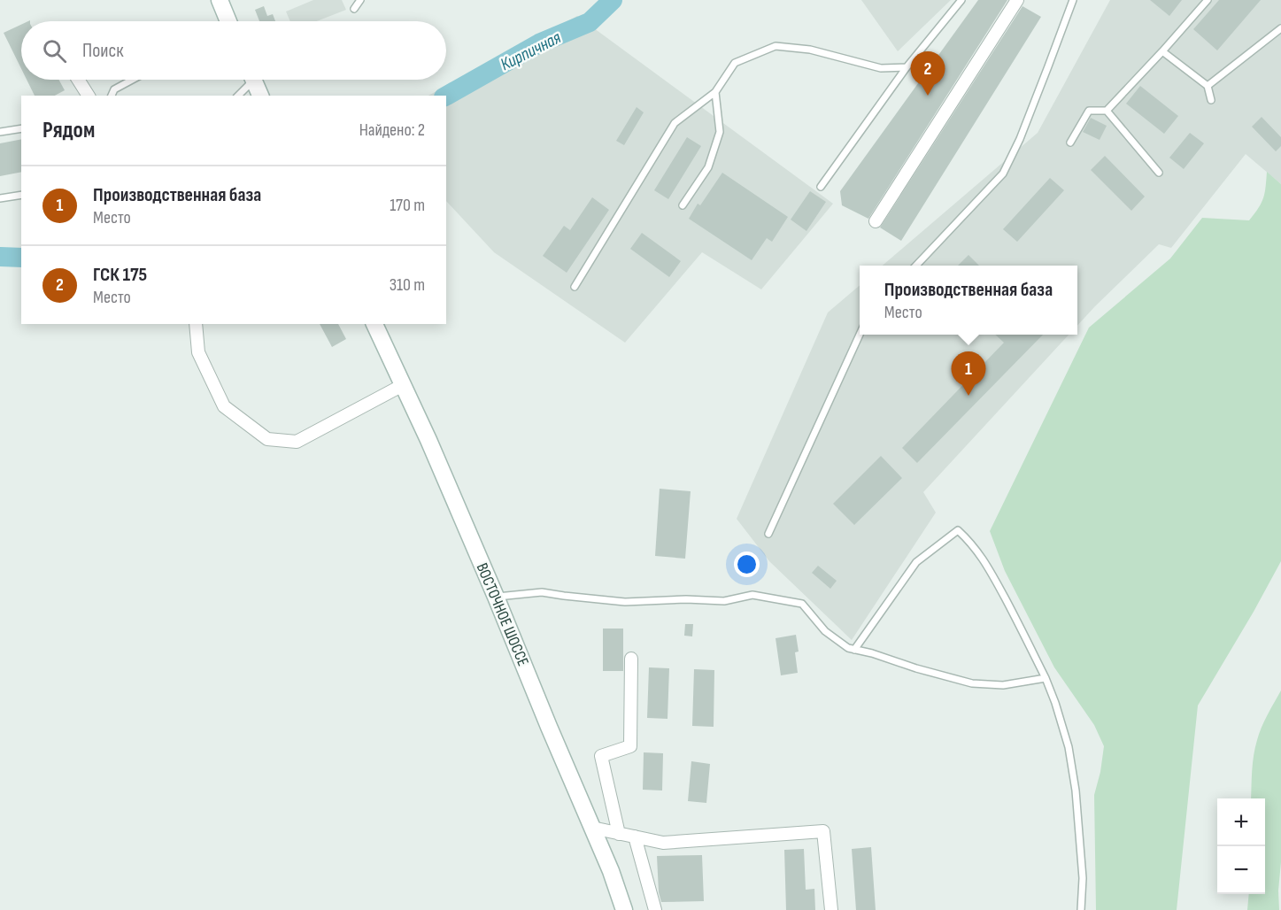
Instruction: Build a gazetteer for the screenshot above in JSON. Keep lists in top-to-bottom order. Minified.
{"streets":{"street":["ВОСТОЧНОЕ ШОССЕ"]},"water":["Кирпичная"],"page":{"search":"Поиск","pins":["2","1"],"heading":["Рядом","Найдено: 2"],"list":[{"mark":"1","name":"Производственная база","note":"Место","value":"170 m"},{"mark":"2","name":"ГСК 175","note":"Место","value":"310 m"}],"popup":["Производственная база","Место"],"map_buttons":["+","−"]}}
